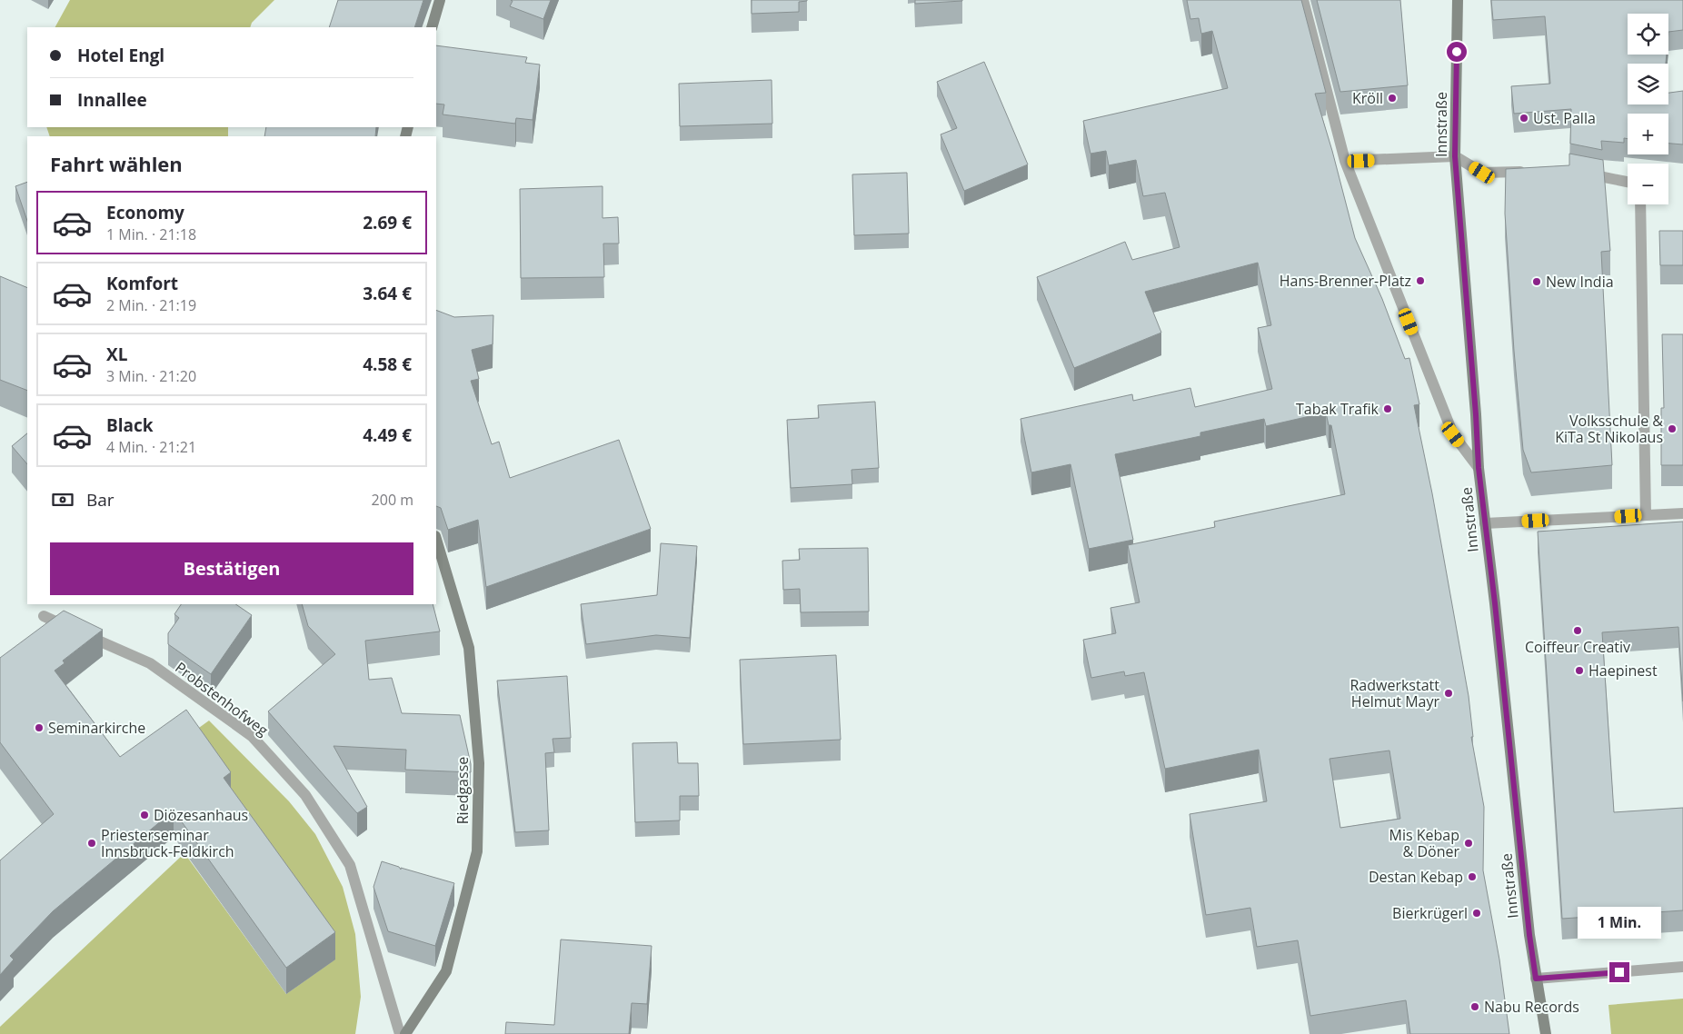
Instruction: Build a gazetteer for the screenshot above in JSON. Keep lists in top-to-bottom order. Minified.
{"streets":{"street":["Innstraße","Probstenhofweg","Riedgasse"]},"places":["Kröll","Ust. Palla","Hans-Brenner-Platz","New India","Tabak Trafik","Volksschule & KiTa St Nikolaus","Coiffeur Creativ","Haepinest","Radwerkstatt Helmut Mayr","Seminarkirche","Diözesanhaus","Priesterseminar Innsbruck-Feldkirch","Mis Kebap & Döner","Destan Kebap","Bierkrügerl","Nabu Records"],"page":{"map_buttons":["+","−"],"banner":["Hotel Engl","Innallee"],"heading":"Fahrt wählen","list":[{"name":"Economy","note":"1 Min. · 21:18","value":"2.69 €"},{"name":"Komfort","note":"2 Min. · 21:19","value":"3.64 €"},{"name":"XL","note":"3 Min. · 21:20","value":"4.58 €"},{"name":"Black","note":"4 Min. · 21:21","value":"4.49 €"}],"pay":["Bar","200 m"],"buttons":"Bestätigen","bubble":"1 Min."}}
